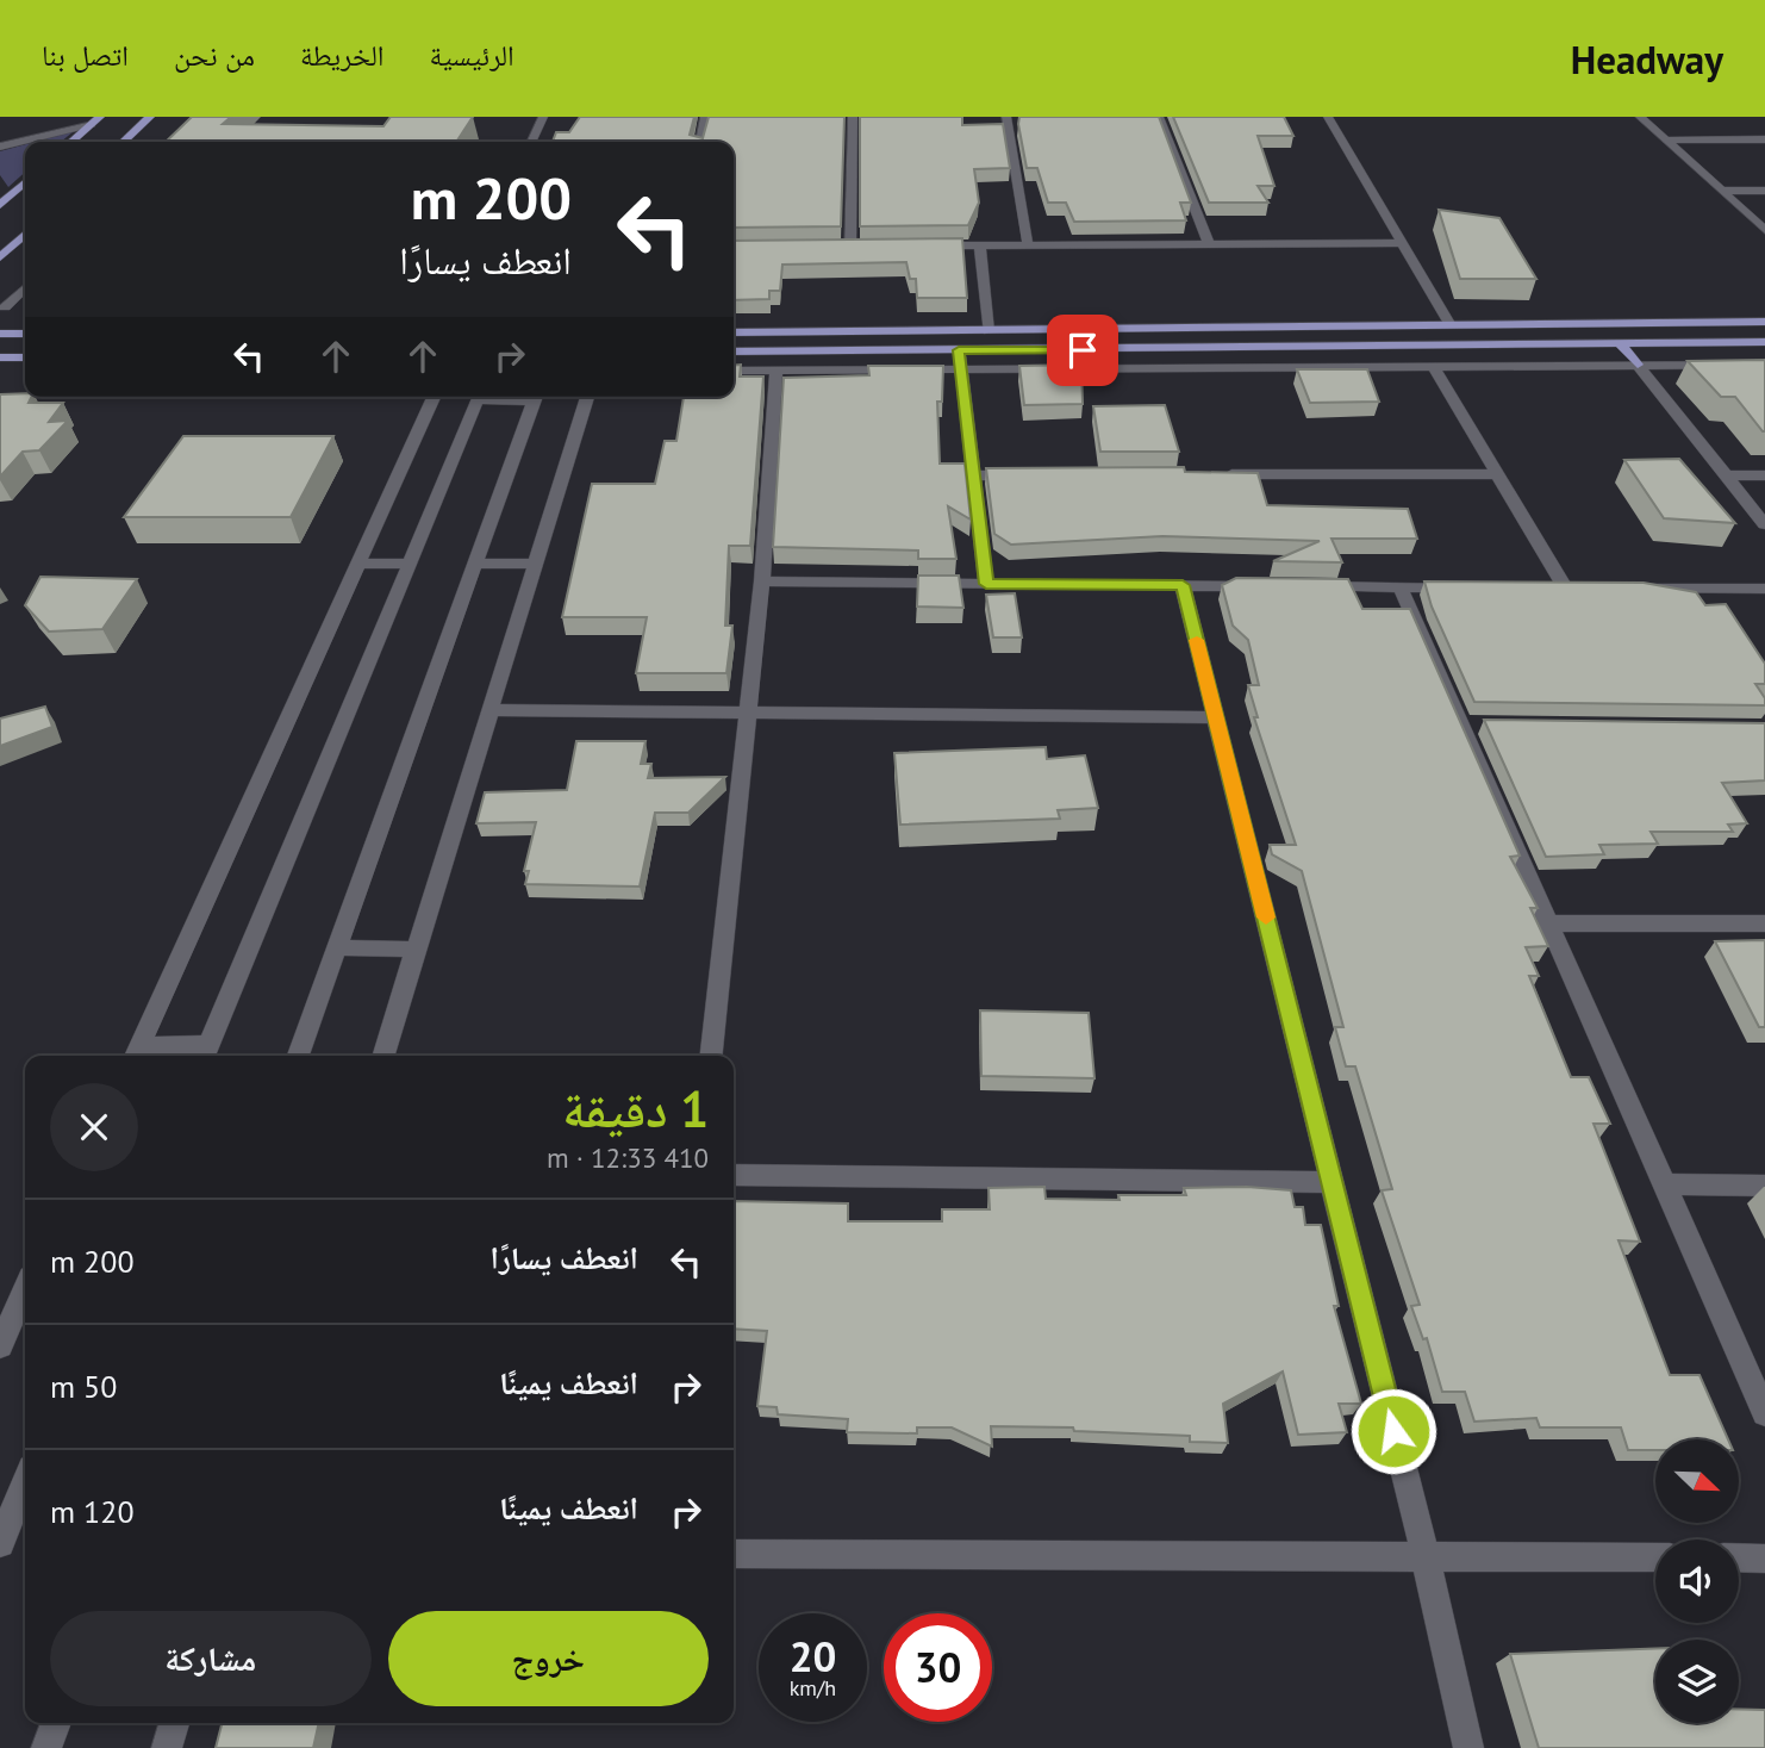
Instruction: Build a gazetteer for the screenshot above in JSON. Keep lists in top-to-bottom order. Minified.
{"north":"bottom right","page":{"header":"Headway","nav":["الرئيسية","الخريطة","من نحن","اتصل بنا"],"turn":["200 m","انعطف يسارًا"],"heading":["1 دقيقة","410 m · 12:33"],"list":[{"name":"انعطف يسارًا","value":"200 m"},{"name":"انعطف يمينًا","value":"50 m"},{"name":"انعطف يمينًا","value":"120 m"}],"buttons":["خروج","مشاركة"],"speed":"20 km/h","limit":"30"}}
